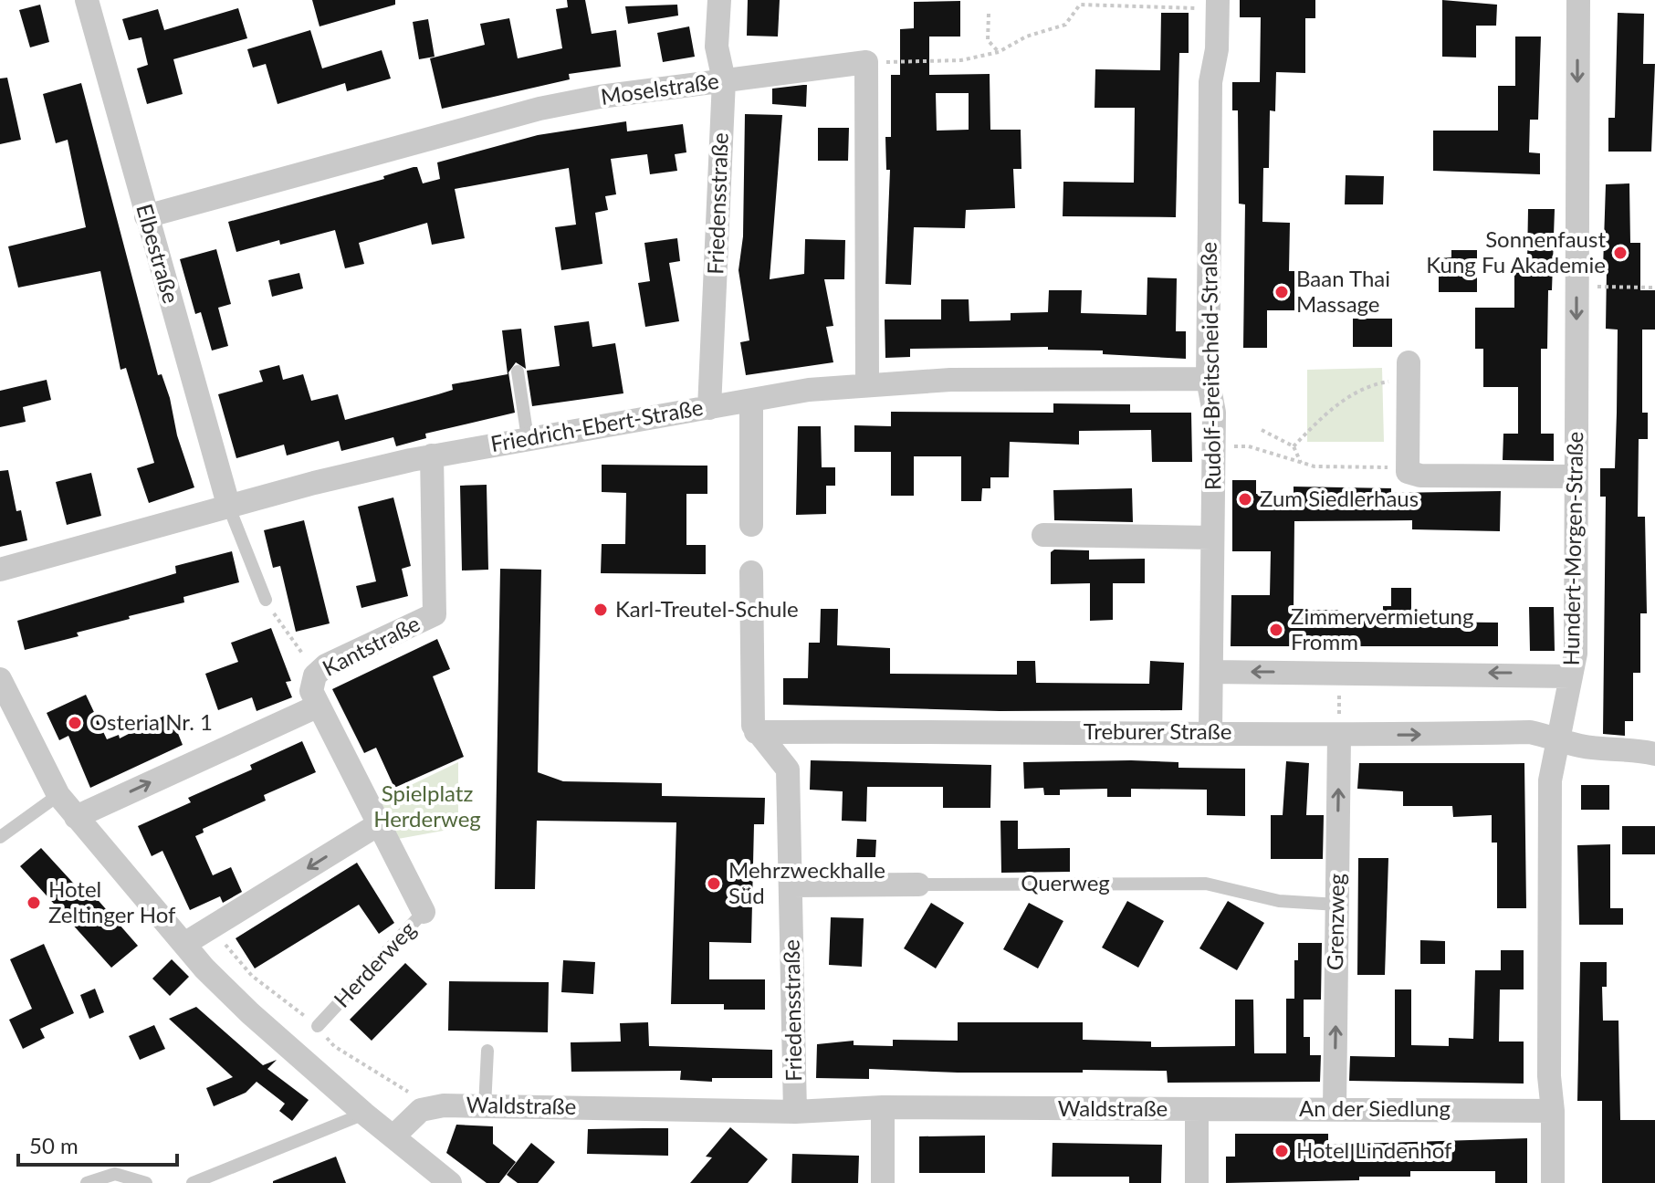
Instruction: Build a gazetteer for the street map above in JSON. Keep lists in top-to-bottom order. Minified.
{"streets":{"street":["Moselstraße","Friedensstraße","Elbestraße","Rudolf-Breitscheid-Straße","Friedrich-Ebert-Straße","Hundert-Morgen-Straße","Kantstraße","Treburer Straße","Querweg","Grenzweg","Herderweg","Waldstraße","An der Siedlung"]},"crossings":[["Moselstraße","Friedensstraße"],["Moselstraße","Elbestraße"],["Friedensstraße","Friedrich-Ebert-Straße"],["Friedensstraße","Treburer Straße"],["Friedensstraße","Querweg"],["Friedensstraße","Waldstraße"],["Elbestraße","Friedrich-Ebert-Straße"],["Rudolf-Breitscheid-Straße","Friedrich-Ebert-Straße"],["Rudolf-Breitscheid-Straße","Treburer Straße"],["Friedrich-Ebert-Straße","Kantstraße"],["Hundert-Morgen-Straße","Treburer Straße"],["Hundert-Morgen-Straße","An der Siedlung"],["Kantstraße","Herderweg"],["Treburer Straße","Grenzweg"],["Querweg","Grenzweg"],["Grenzweg","An der Siedlung"],["Waldstraße","An der Siedlung"]],"one_way":["Hundert-Morgen-Straße","Grenzweg"],"parks":["Spielplatz Herderweg"],"places":["Sonnenfaust Kung Fu Akademie","Baan Thai Massage","Zum Siedlerhaus","Karl-Treutel-Schule","Zimmervermietung Fromm","Osteria Nr. 1","Mehrzweckhalle Süd","Hotel Zeltinger Hof","Hotel Lindenhof"],"scale_bar":"50 m"}
